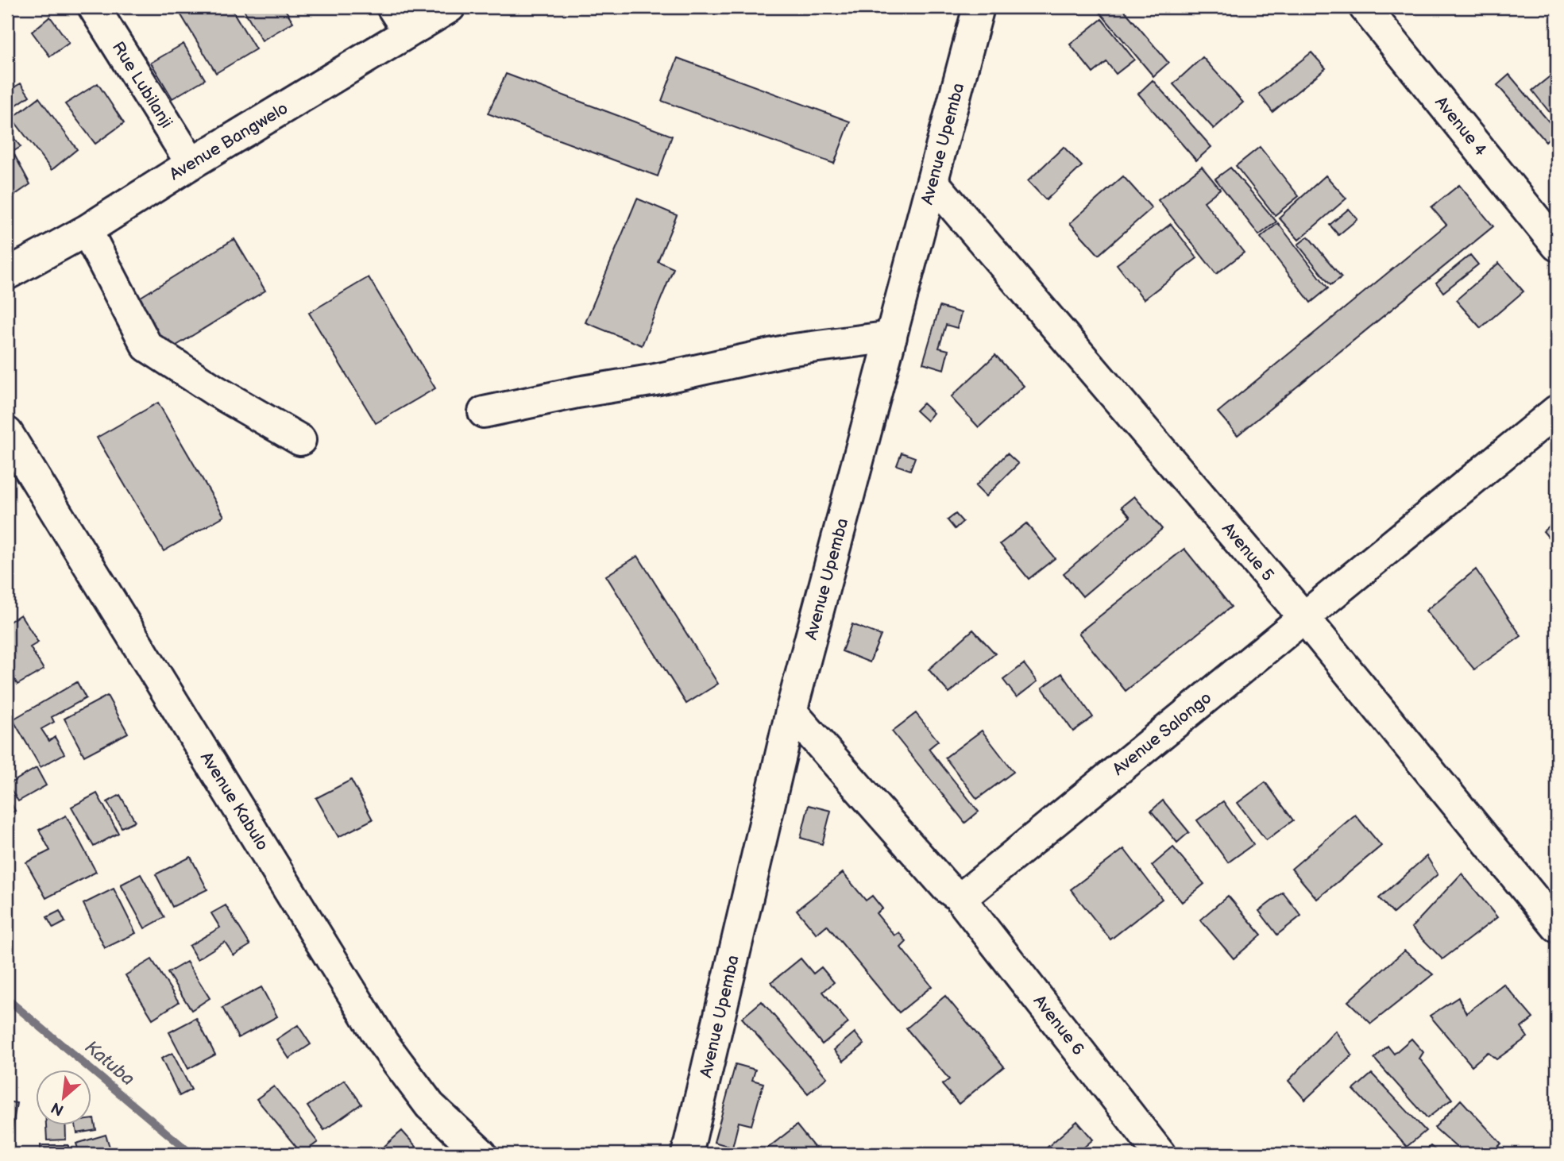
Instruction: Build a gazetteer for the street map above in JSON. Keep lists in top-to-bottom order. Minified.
{"streets":{"street":["Rue Lubilanji","Avenue 4","Avenue Bangwelo","Avenue Upemba","Avenue 5","Avenue Salongo","Avenue Kabulo","Avenue 6"]},"crossings":[["Rue Lubilanji","Avenue Bangwelo"],["Avenue Upemba","Avenue 5"],["Avenue 5","Avenue Salongo"],["Avenue Salongo","Avenue 6"]],"water":["Katuba"],"north":"bottom left"}
